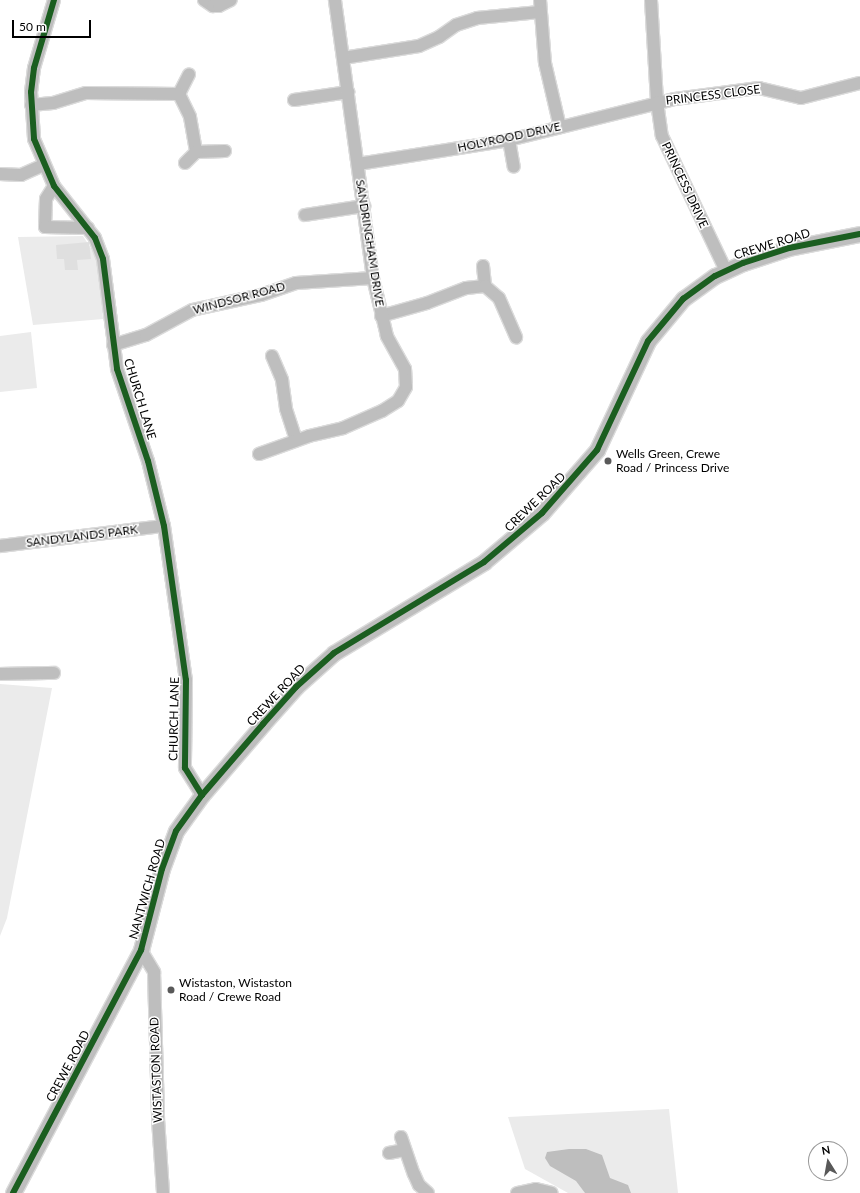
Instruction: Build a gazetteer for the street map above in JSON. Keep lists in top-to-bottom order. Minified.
{"streets":{"main road":["CREWE ROAD","NANTWICH ROAD"],"street":["PRINCESS CLOSE","HOLYROOD DRIVE","PRINCESS DRIVE","SANDRINGHAM DRIVE","WINDSOR ROAD","CHURCH LANE","SANDYLANDS PARK","WISTASTON ROAD"]},"crossings":[["PRINCESS CLOSE","HOLYROOD DRIVE"],["PRINCESS CLOSE","PRINCESS DRIVE"],["HOLYROOD DRIVE","PRINCESS DRIVE"],["HOLYROOD DRIVE","SANDRINGHAM DRIVE"],["PRINCESS DRIVE","CREWE ROAD"],["SANDRINGHAM DRIVE","WINDSOR ROAD"],["CREWE ROAD","CHURCH LANE"],["CREWE ROAD","NANTWICH ROAD"],["CREWE ROAD","WISTASTON ROAD"],["WINDSOR ROAD","CHURCH LANE"],["CHURCH LANE","SANDYLANDS PARK"],["CHURCH LANE","NANTWICH ROAD"],["NANTWICH ROAD","WISTASTON ROAD"]],"places":["Wells Green, Crewe Road / Princess Drive","Wistaston, Wistaston Road / Crewe Road"],"scale_bar":"50 m","north":"top"}
